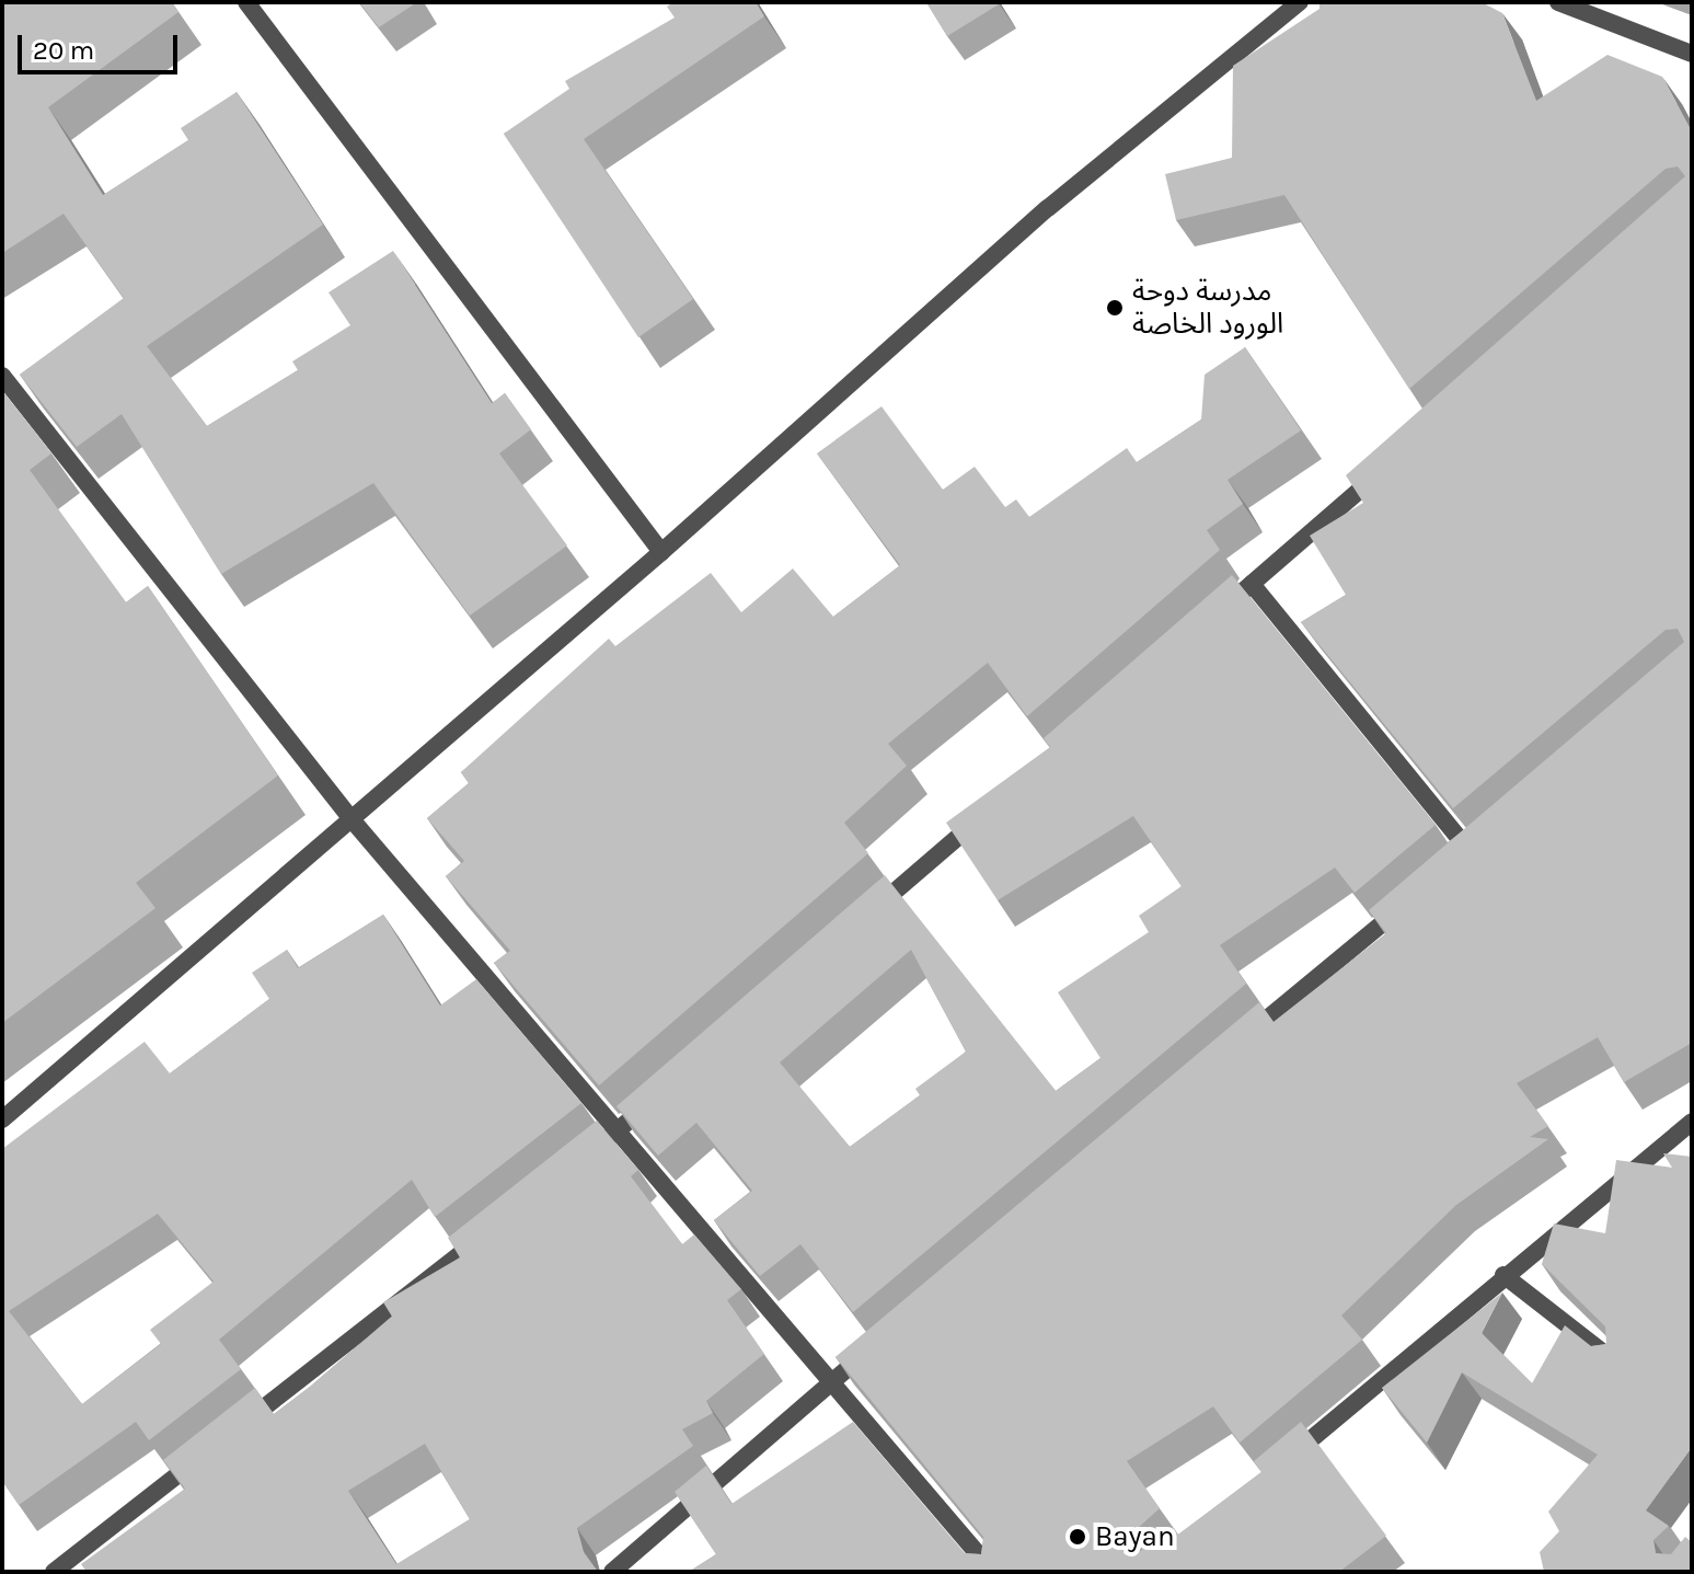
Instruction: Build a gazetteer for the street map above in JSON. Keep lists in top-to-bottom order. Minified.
{"places":["مدرسة دوحة الورود الخاصة","Bayan"],"scale_bar":"20 m"}
